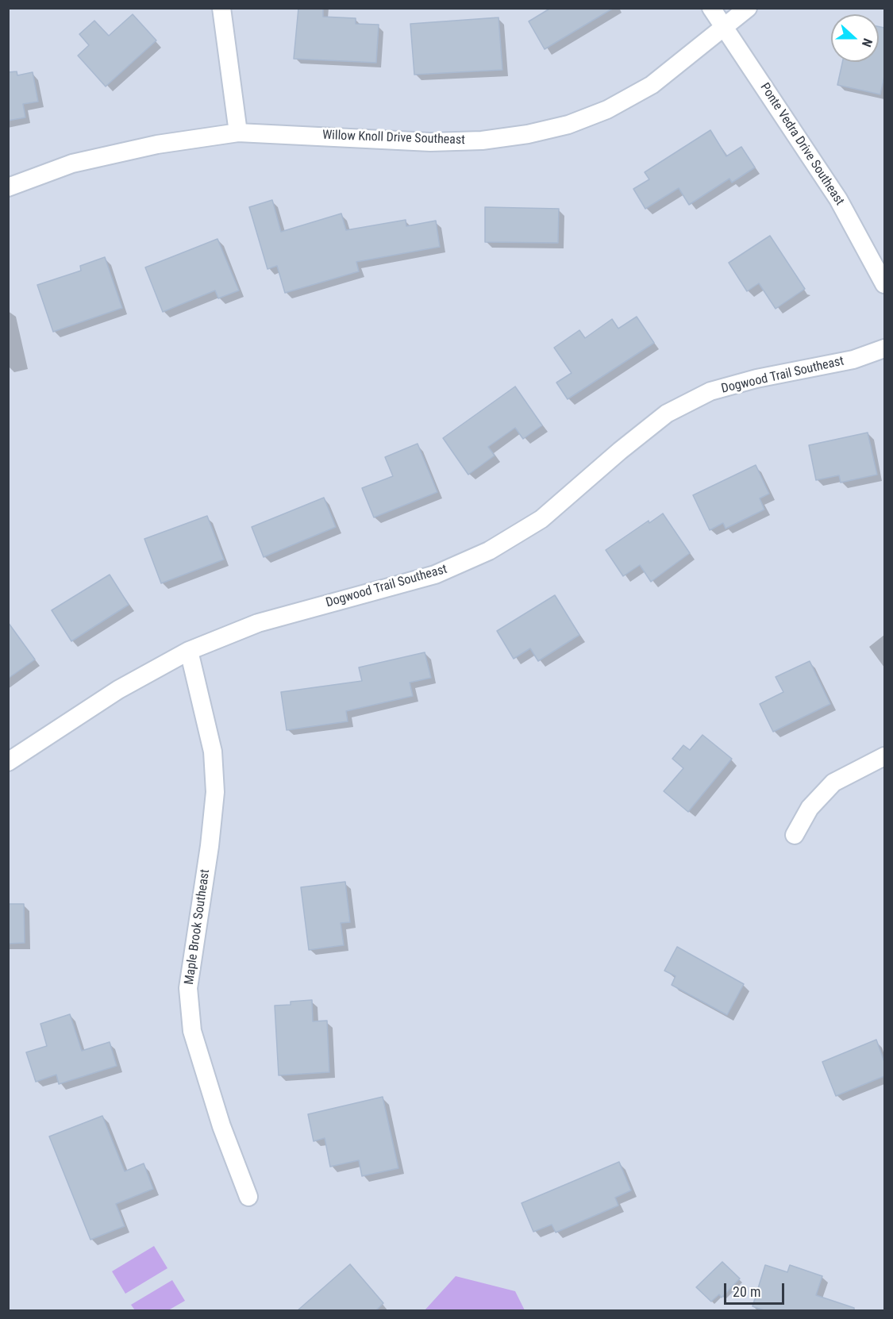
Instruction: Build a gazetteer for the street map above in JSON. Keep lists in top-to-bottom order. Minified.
{"streets":{"street":["Willow Knoll Drive Southeast","Ponte Vedra Drive Southeast","Dogwood Trail Southeast","Maple Brook Southeast"]},"crossings":[["Willow Knoll Drive Southeast","Ponte Vedra Drive Southeast"],["Dogwood Trail Southeast","Maple Brook Southeast"]],"scale_bar":"20 m","north":"right"}
